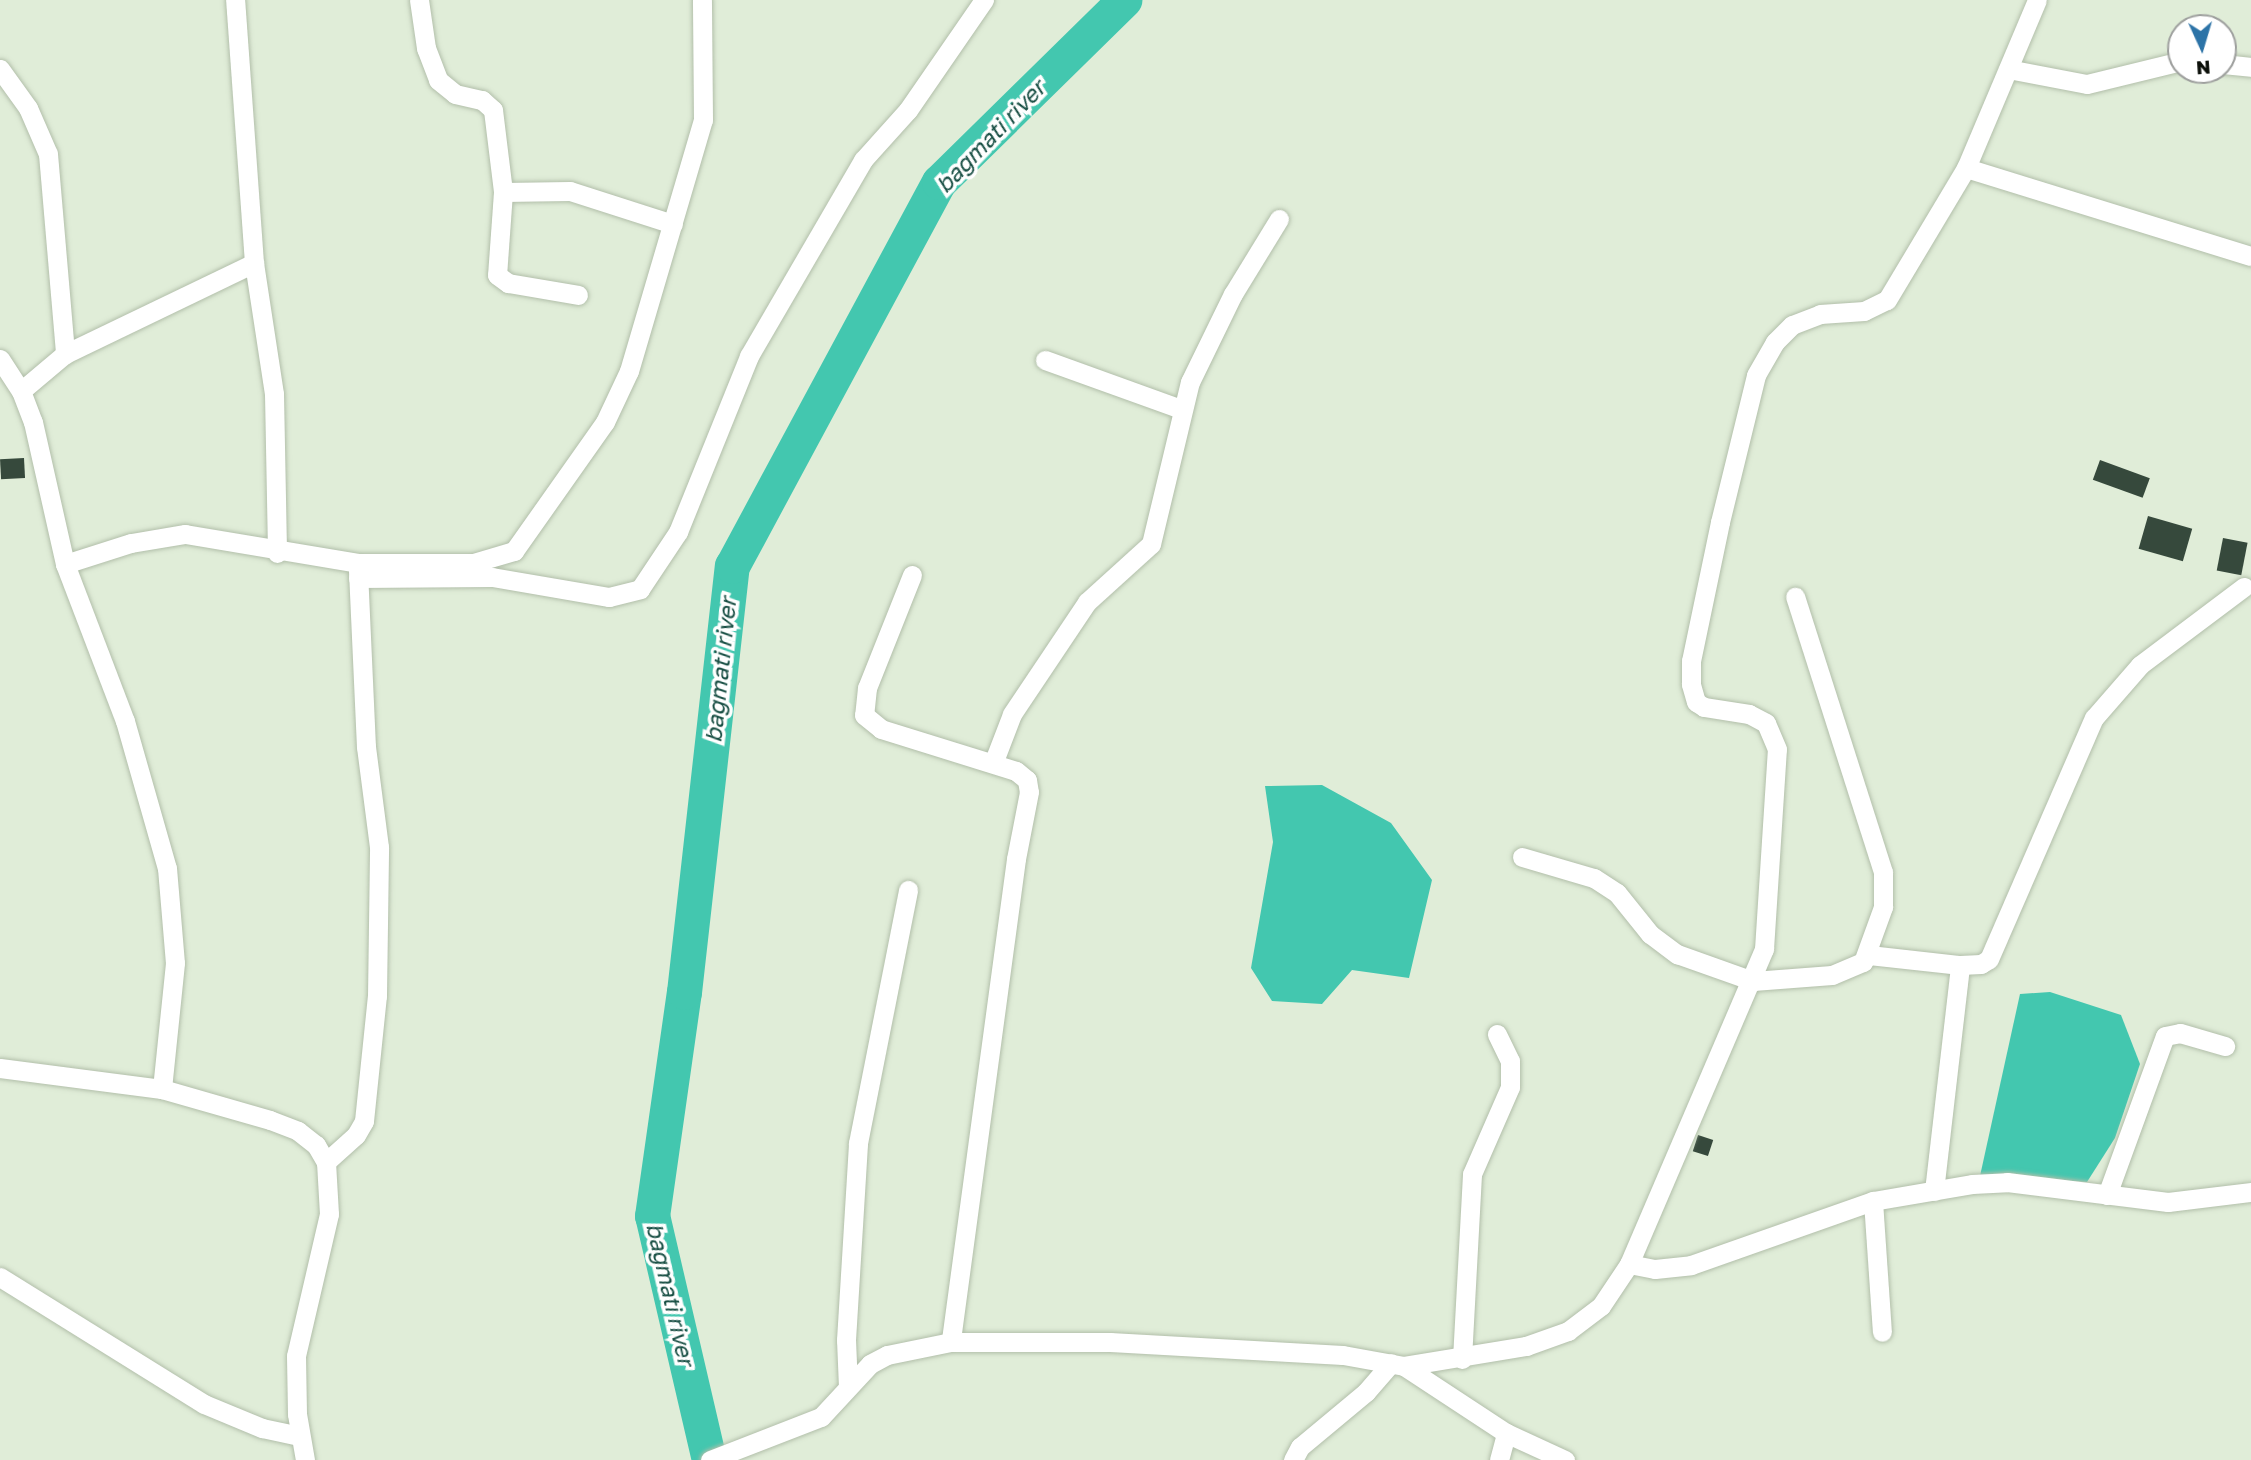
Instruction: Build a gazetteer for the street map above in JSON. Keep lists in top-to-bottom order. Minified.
{"water":["bagmati river"],"north":"bottom"}
